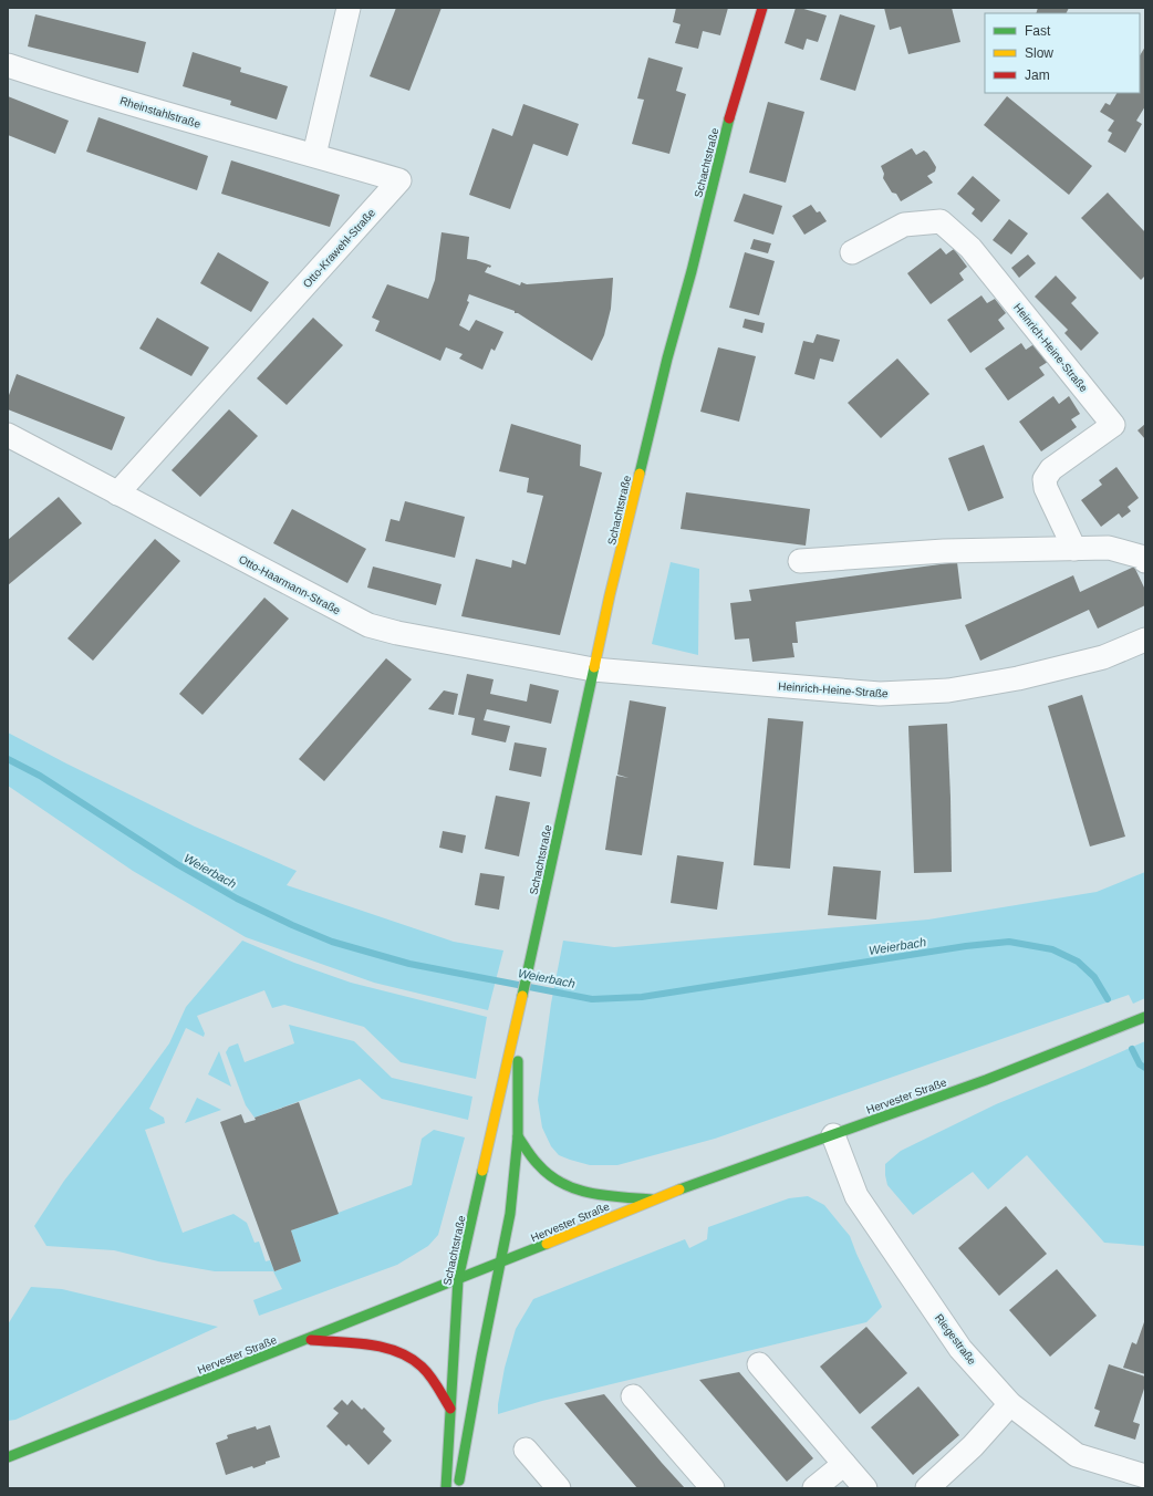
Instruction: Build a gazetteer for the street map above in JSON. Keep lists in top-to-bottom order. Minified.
{"streets":{"street":["Rheinstahlstraße","Schachtstraße","Otto-Krawehl-Straße","Heinrich-Heine-Straße","Otto-Haarmann-Straße","Hervester Straße","Riegestraße"]},"crossings":[["Rheinstahlstraße","Otto-Krawehl-Straße"],["Schachtstraße","Heinrich-Heine-Straße"],["Schachtstraße","Otto-Haarmann-Straße"],["Schachtstraße","Hervester Straße"],["Otto-Krawehl-Straße","Otto-Haarmann-Straße"],["Heinrich-Heine-Straße","Otto-Haarmann-Straße"],["Hervester Straße","Riegestraße"]],"water":["Weierbach"],"legend":["Fast","Slow","Jam"]}
